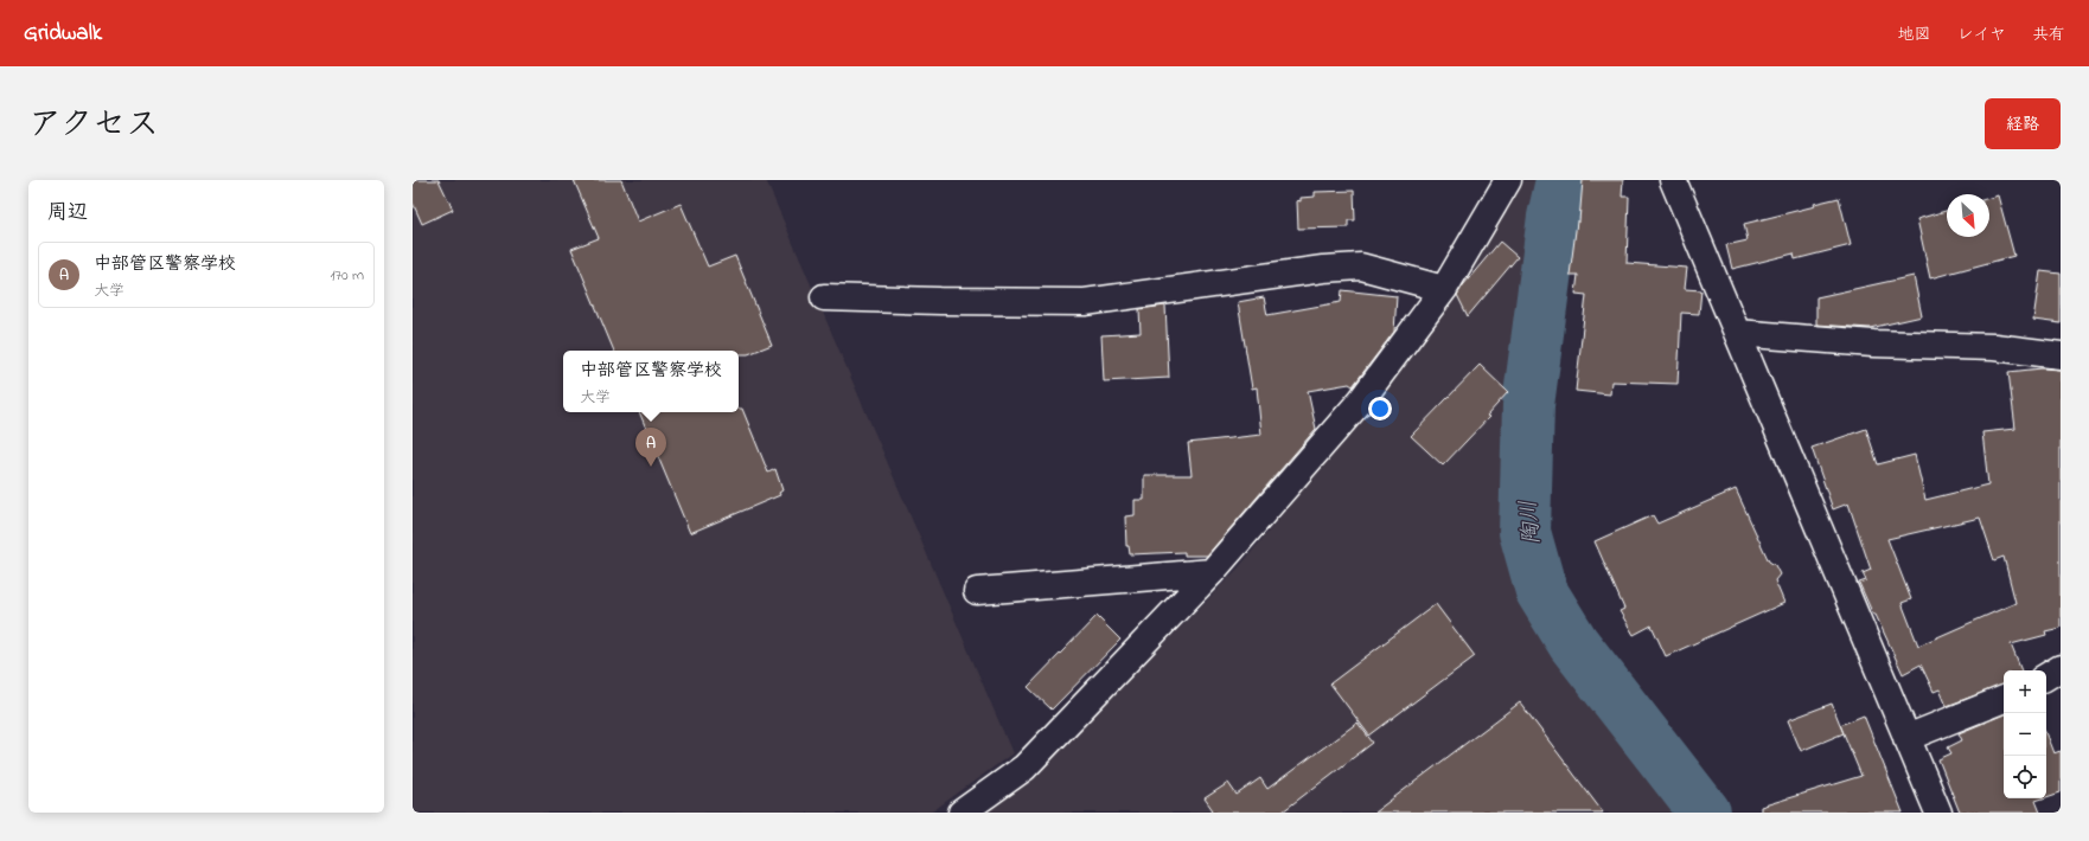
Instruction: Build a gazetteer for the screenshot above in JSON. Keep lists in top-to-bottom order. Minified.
{"water":["陶川"],"north":"bottom right","page":{"header":"Gridwalk","nav":["地図","レイヤ","共有"],"title":"アクセス","buttons":"経路","heading":"周辺","list":[{"mark":"A","name":"中部管区警察学校","note":"大学","value":"170 m"}],"popup":["中部管区警察学校","大学"],"pins":"A","map_buttons":["+","−"]}}
